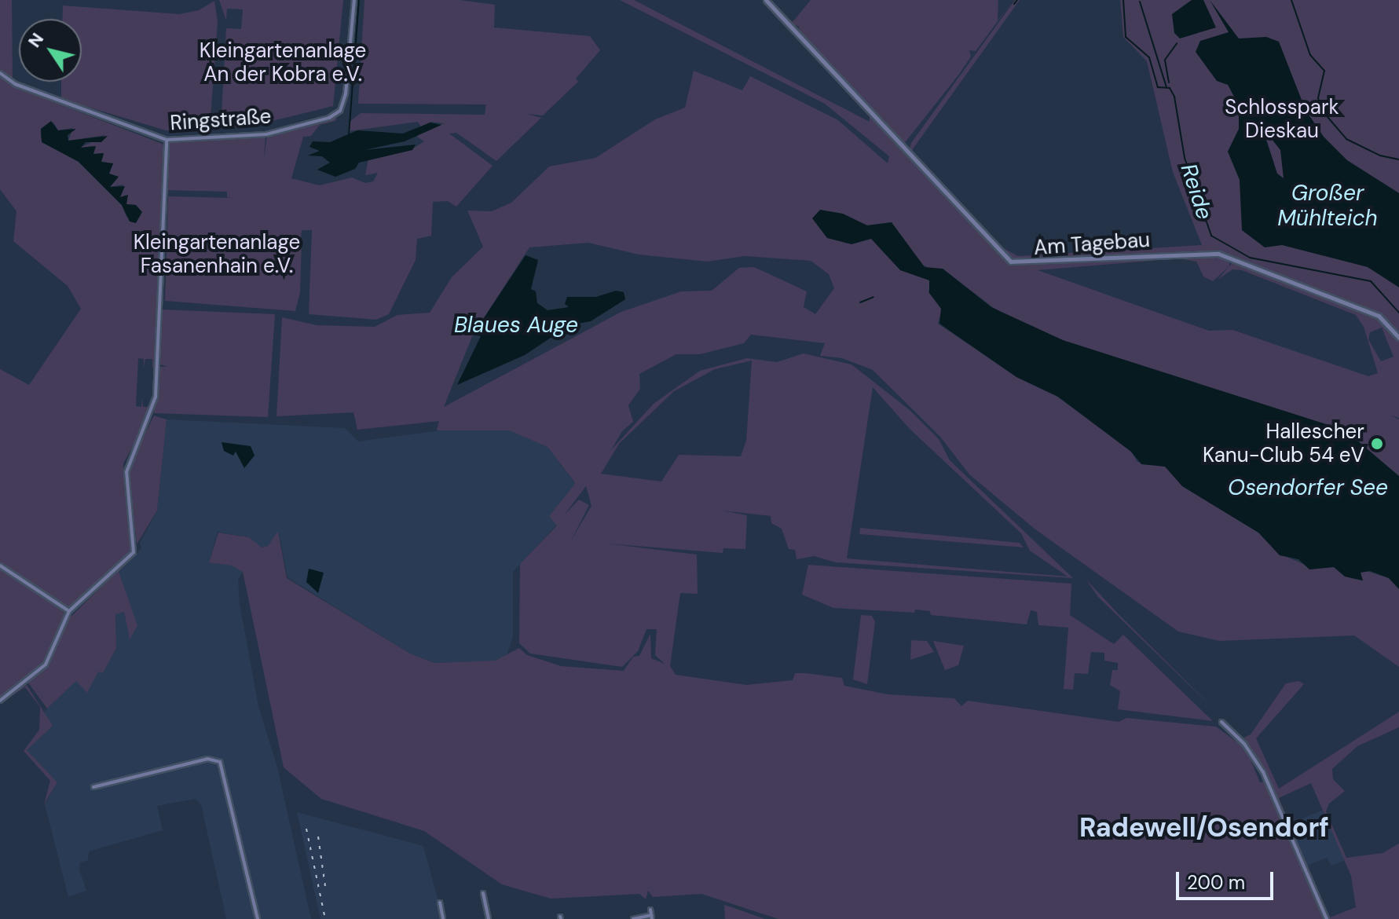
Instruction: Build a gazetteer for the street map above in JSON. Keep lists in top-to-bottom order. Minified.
{"streets":{"street":["Ringstraße","Am Tagebau"]},"districts":["Radewell/Osendorf"],"water":["Reide","Großer Mühlteich","Blaues Auge","Osendorfer See"],"parks":["Kleingartenanlage An der Kobra e.V.","Schlosspark Dieskau","Kleingartenanlage Fasanenhain e.V."],"places":["Hallescher Kanu-Club 54 eV"],"scale_bar":"200 m","north":"top left"}
